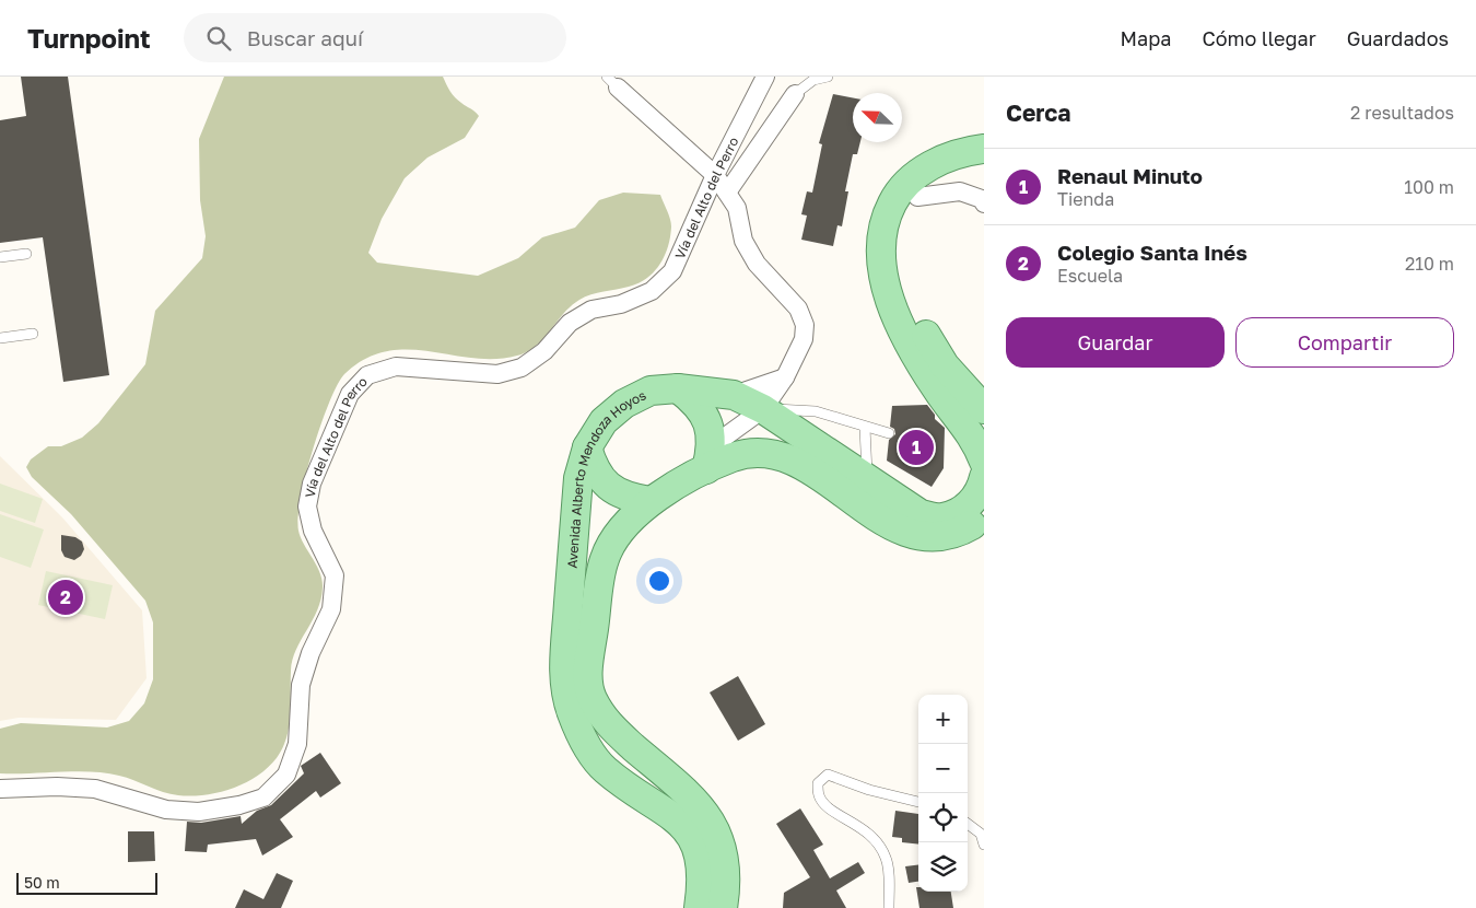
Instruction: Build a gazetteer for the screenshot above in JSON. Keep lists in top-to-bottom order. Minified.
{"streets":{"main road":["Avenida Alberto Mendoza Hoyos"],"street":["Vía del Alto del Perro"]},"scale_bar":"50 m","north":"top left","page":{"header":"Turnpoint","search":"Buscar aquí","nav":["Mapa","Cómo llegar","Guardados"],"heading":["Cerca","2 resultados"],"list":[{"mark":"1","name":"Renaul Minuto","note":"Tienda","value":"100 m"},{"mark":"2","name":"Colegio Santa Inés","note":"Escuela","value":"210 m"}],"buttons":["Guardar","Compartir"],"pins":["1","2"],"map_buttons":["+","−"],"scale":"50 m"}}
